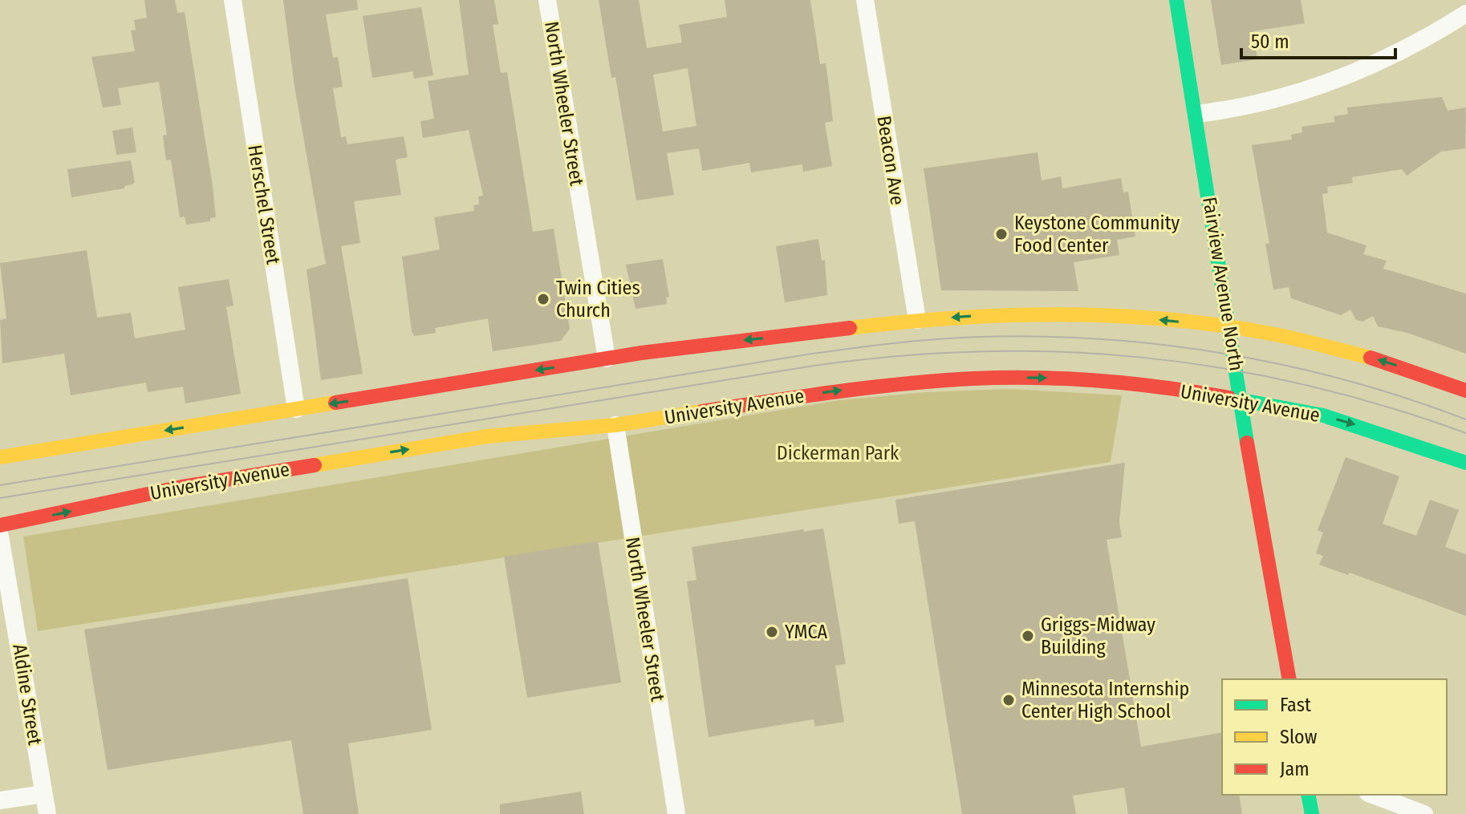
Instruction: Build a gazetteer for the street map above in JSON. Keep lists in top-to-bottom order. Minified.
{"streets":{"main road":["Fairview Avenue North","University Avenue"],"street":["North Wheeler Street","Beacon Ave","Herschel Street","Aldine Street"]},"crossings":[["North Wheeler Street","University Avenue"],["Fairview Avenue North","University Avenue"]],"parks":["Dickerman Park"],"places":["Keystone Community Food Center","Twin Cities Church","YMCA","Griggs-Midway Building","Minnesota Internship Center High School"],"legend":["Fast","Slow","Jam"],"scale_bar":"50 m"}
